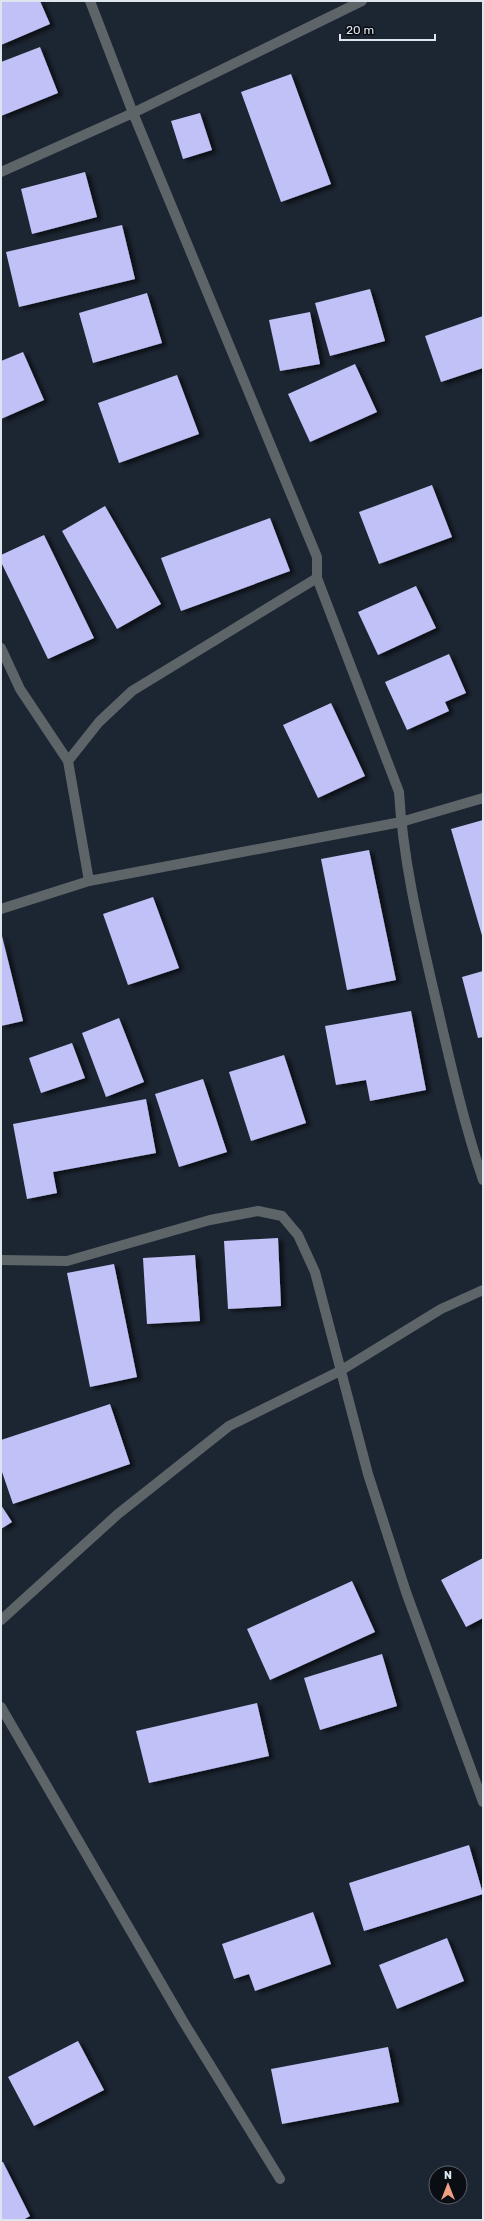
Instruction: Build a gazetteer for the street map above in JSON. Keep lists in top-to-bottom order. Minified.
{"scale_bar":"20 m","north":"top"}
